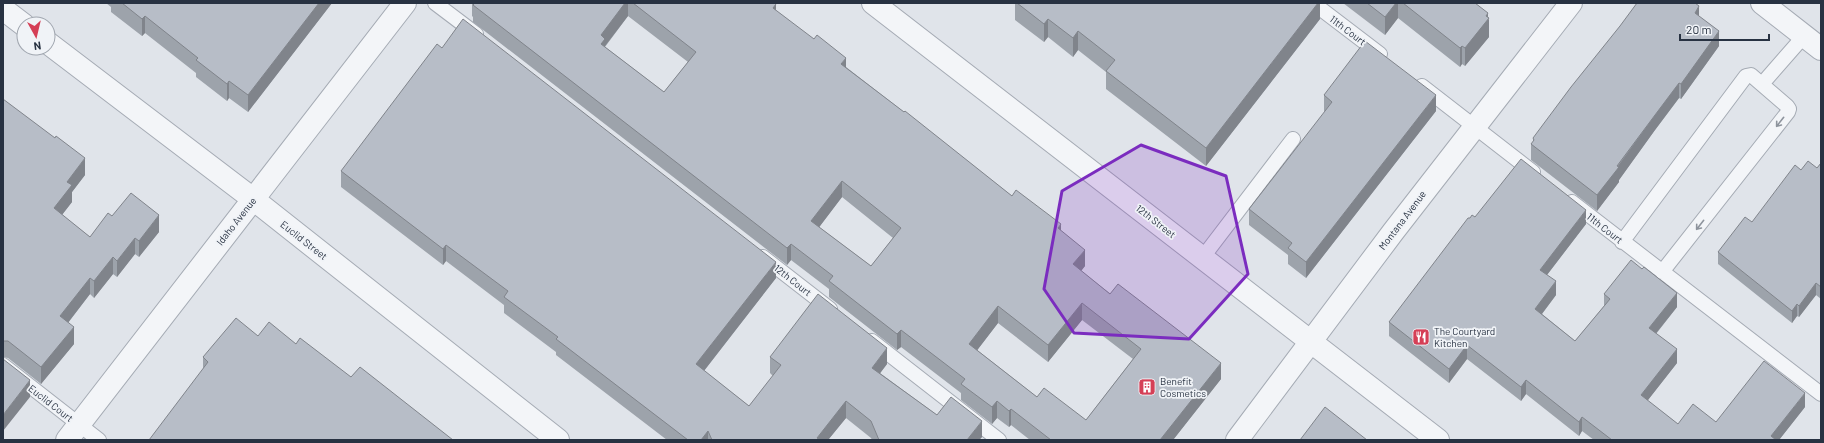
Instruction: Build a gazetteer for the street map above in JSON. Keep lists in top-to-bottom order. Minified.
{"streets":{"street":["Montana Avenue","Idaho Avenue","12th Street","Euclid Street"],"lane":["11th Court","12th Court","Euclid Court"]},"crossings":[["Montana Avenue","12th Street"],["Idaho Avenue","Euclid Street"],["Idaho Avenue","Euclid Court"]],"places":{"restaurant":["The Courtyard Kitchen"],"building":["Benefit Cosmetics"]},"scale_bar":"20 m","north":"bottom"}
